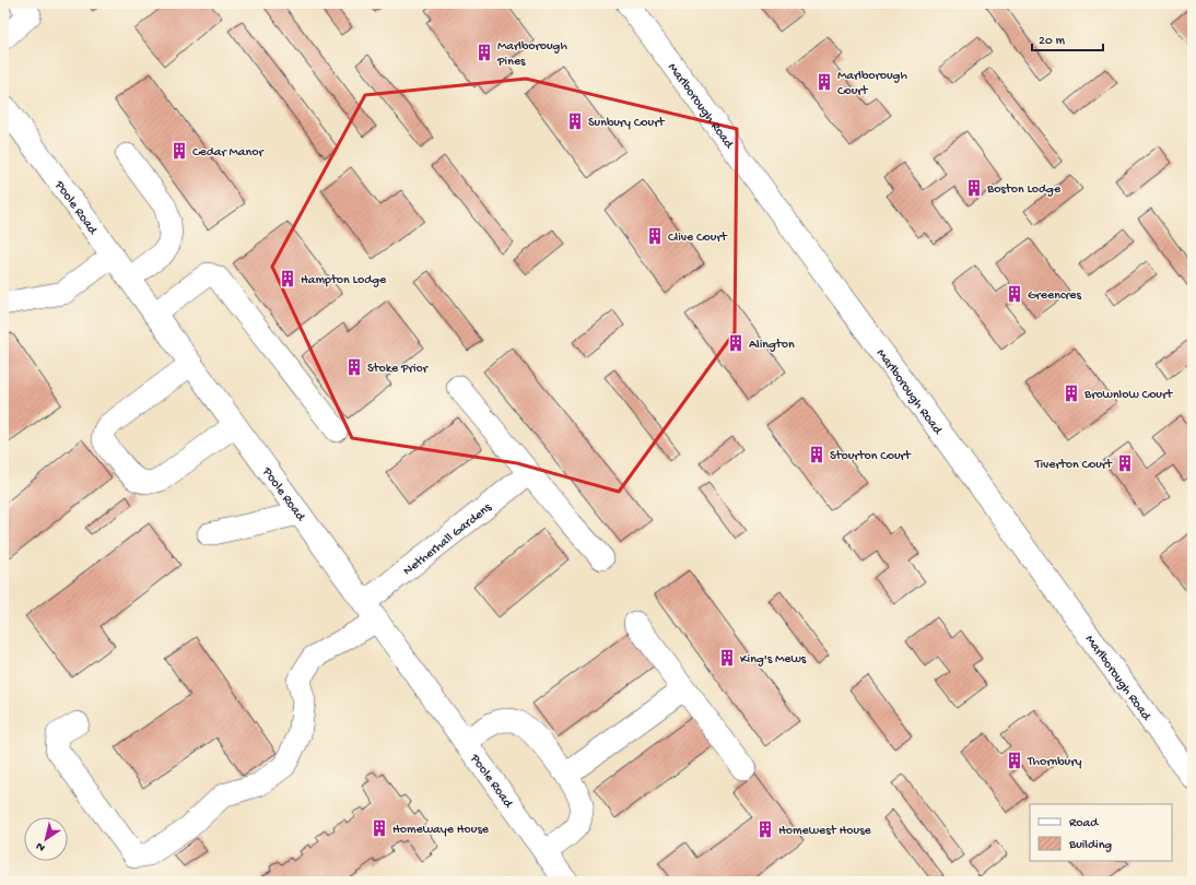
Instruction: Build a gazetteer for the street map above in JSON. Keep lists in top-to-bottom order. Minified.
{"streets":{"street":["Marlborough Road","Poole Road","Netherhall Gardens"]},"crossings":[["Poole Road","Netherhall Gardens"]],"places":{"building":["Marlborough Pines","Marlborough Court","Sunbury Court","Cedar Manor","Boston Lodge","Clive Court","Hampton Lodge","Greencres","Alington","Stoke Prior","Brownlow Court","Stourton Court","Tiverton Court","King's Mews","Thornbury","Homewaye House","Homewest House"]},"legend":["Road","Building"],"scale_bar":"20 m","north":"bottom left"}
